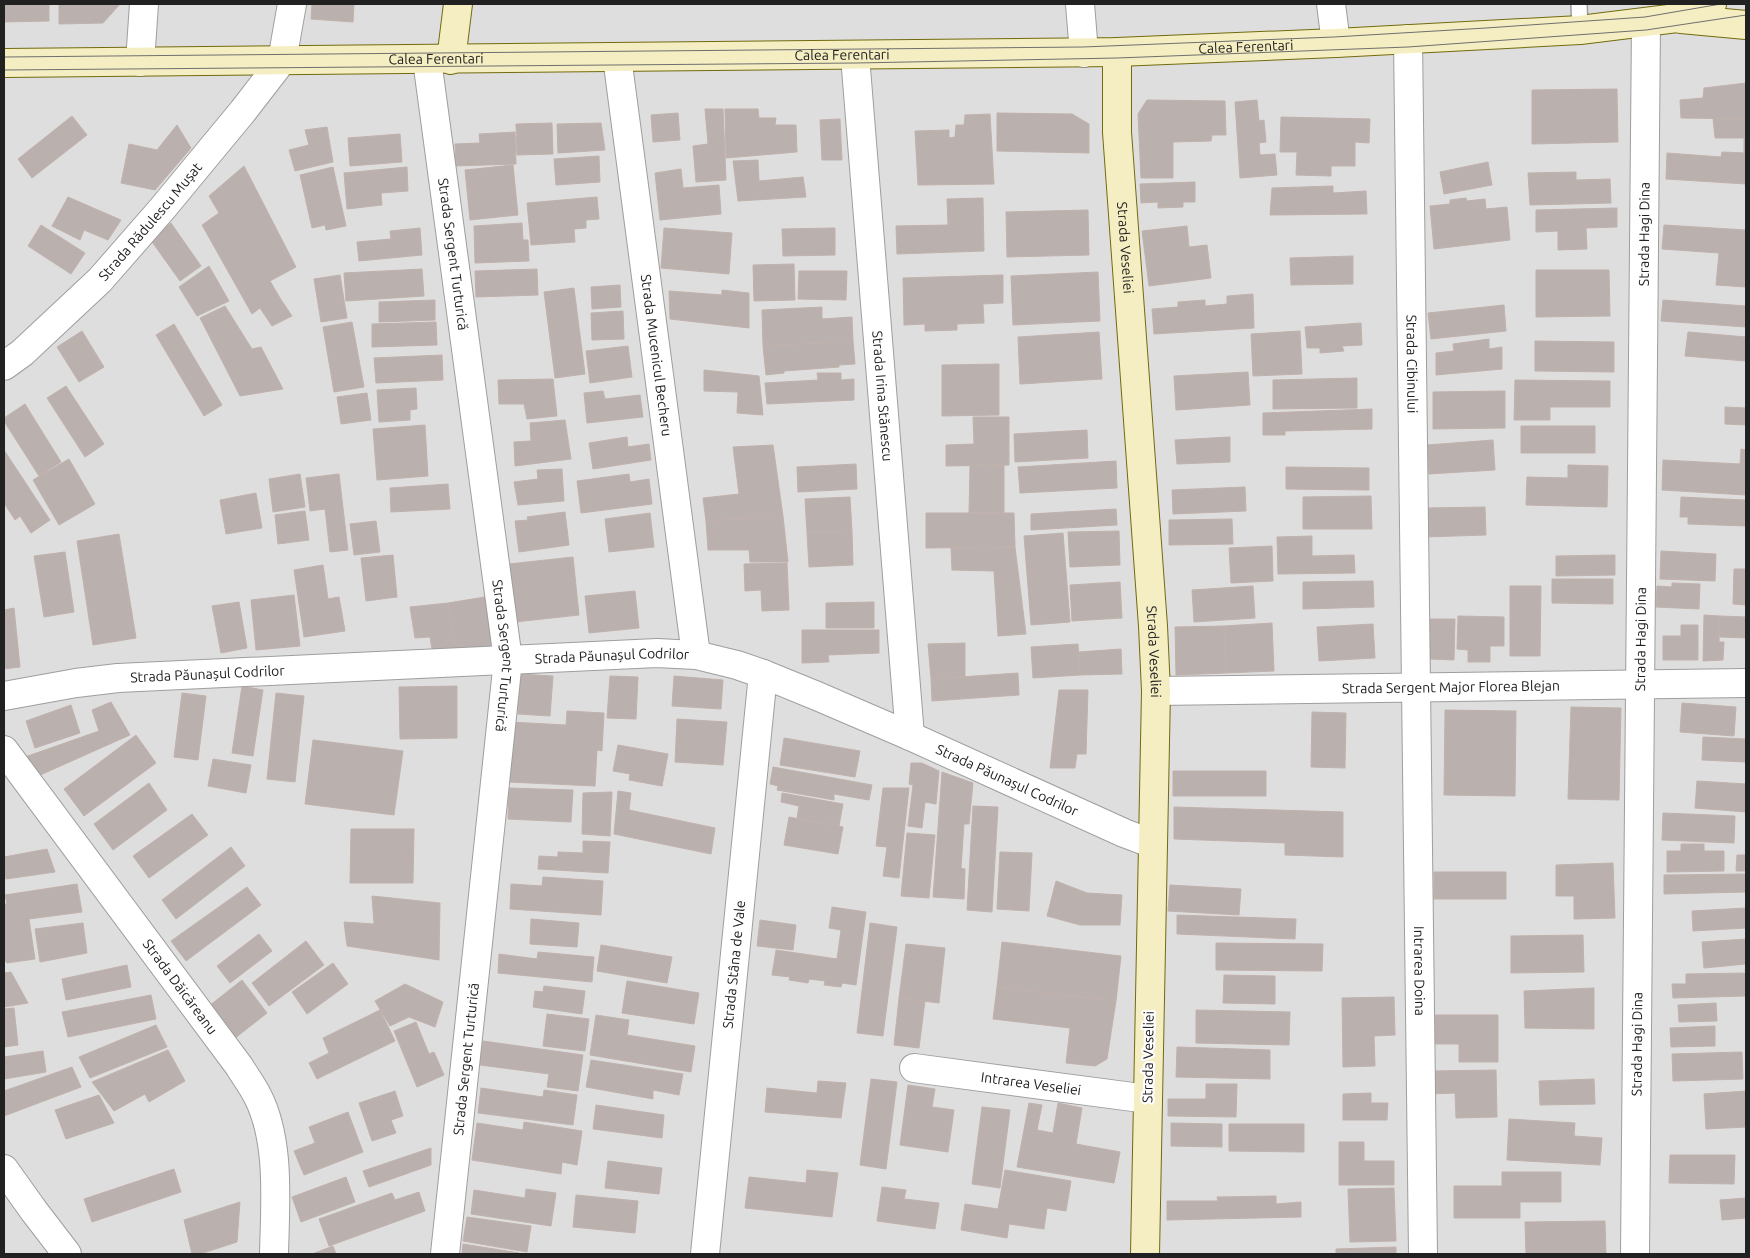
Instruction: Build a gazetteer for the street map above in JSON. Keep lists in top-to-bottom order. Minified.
{"streets":{"main road":["Calea Ferentari","Strada Veseliei","Strada Sergent Turturică"],"street":["Strada Rădulescu Mușat","Strada Hagi Dina","Strada Mucenicul Becheru","Strada Cibinului","Strada Irina Stănescu","Strada Păunașul Codrilor","Strada Sergent Major Florea Blejan","Strada Stâna de Vale","Intrarea Doina","Strada Dăicăreanu","Intrarea Veseliei"]},"crossings":[["Calea Ferentari","Strada Rădulescu Mușat"],["Calea Ferentari","Strada Hagi Dina"],["Calea Ferentari","Strada Veseliei"],["Calea Ferentari","Strada Sergent Turturică"],["Calea Ferentari","Strada Mucenicul Becheru"],["Calea Ferentari","Strada Cibinului"],["Calea Ferentari","Strada Irina Stănescu"],["Strada Hagi Dina","Strada Sergent Major Florea Blejan"],["Strada Veseliei","Strada Păunașul Codrilor"],["Strada Veseliei","Strada Sergent Major Florea Blejan"],["Strada Veseliei","Intrarea Veseliei"],["Strada Sergent Turturică","Strada Păunașul Codrilor"],["Strada Mucenicul Becheru","Strada Păunașul Codrilor"],["Strada Cibinului","Strada Sergent Major Florea Blejan"],["Strada Cibinului","Intrarea Doina"],["Strada Irina Stănescu","Strada Păunașul Codrilor"],["Strada Păunașul Codrilor","Strada Stâna de Vale"],["Strada Sergent Major Florea Blejan","Intrarea Doina"]]}
